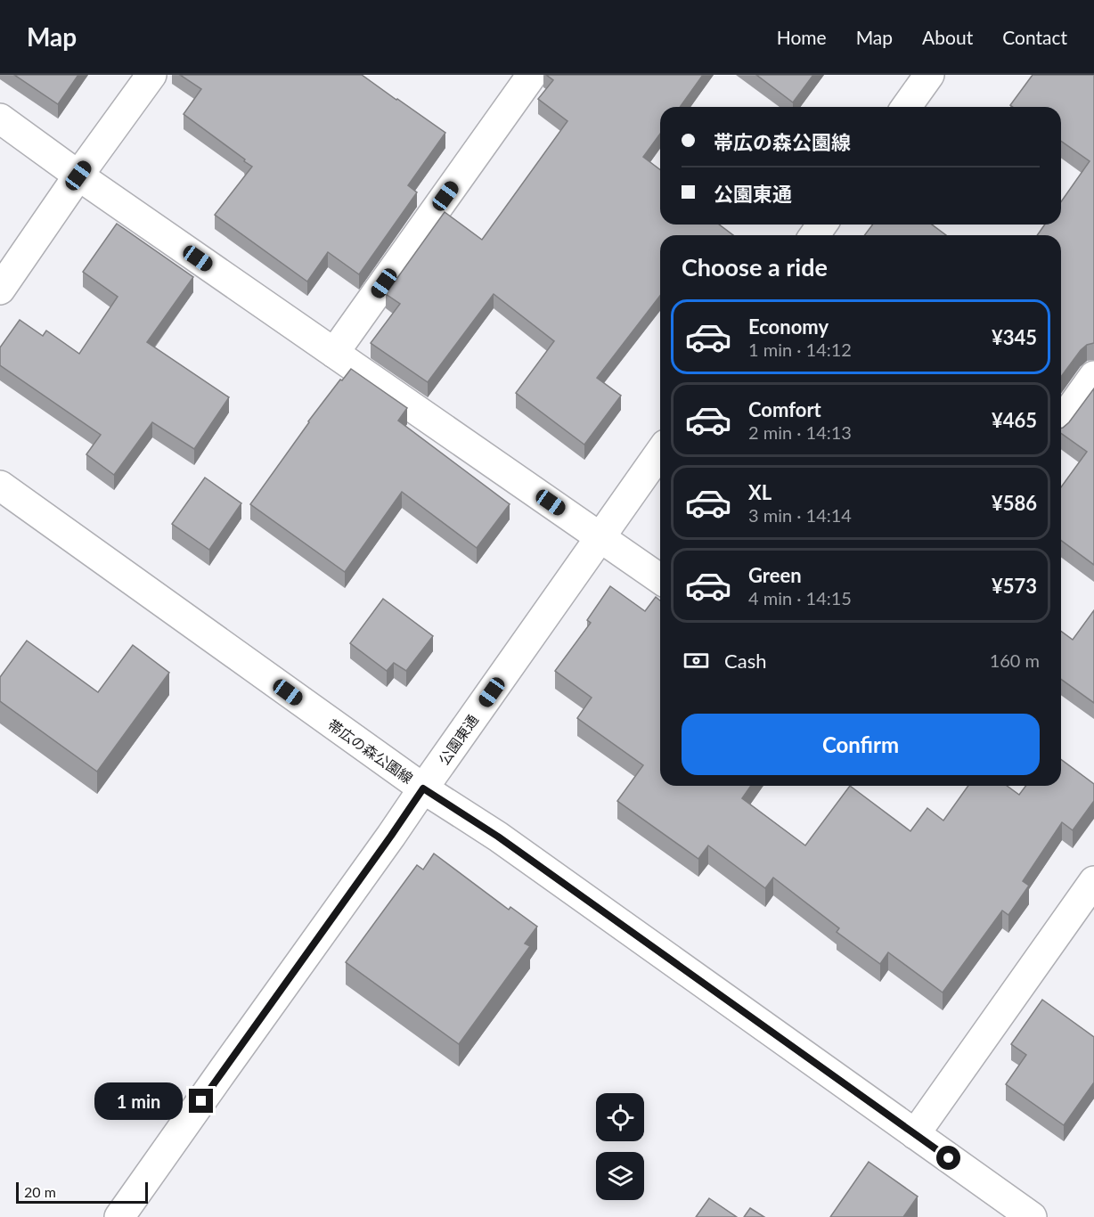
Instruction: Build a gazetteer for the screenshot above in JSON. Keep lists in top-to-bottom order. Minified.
{"streets":{"street":["公園東通","帯広の森公園線"]},"crossings":[["公園東通","帯広の森公園線"]],"scale_bar":"20 m","page":{"header":"Map","nav":["Home","Map","About","Contact"],"banner":["帯広の森公園線","公園東通"],"heading":"Choose a ride","list":[{"name":"Economy","note":"1 min · 14:12","value":"¥345"},{"name":"Comfort","note":"2 min · 14:13","value":"¥465"},{"name":"XL","note":"3 min · 14:14","value":"¥586"},{"name":"Green","note":"4 min · 14:15","value":"¥573"}],"pay":["Cash","160 m"],"buttons":"Confirm","bubble":"1 min","scale":"20 m"}}
